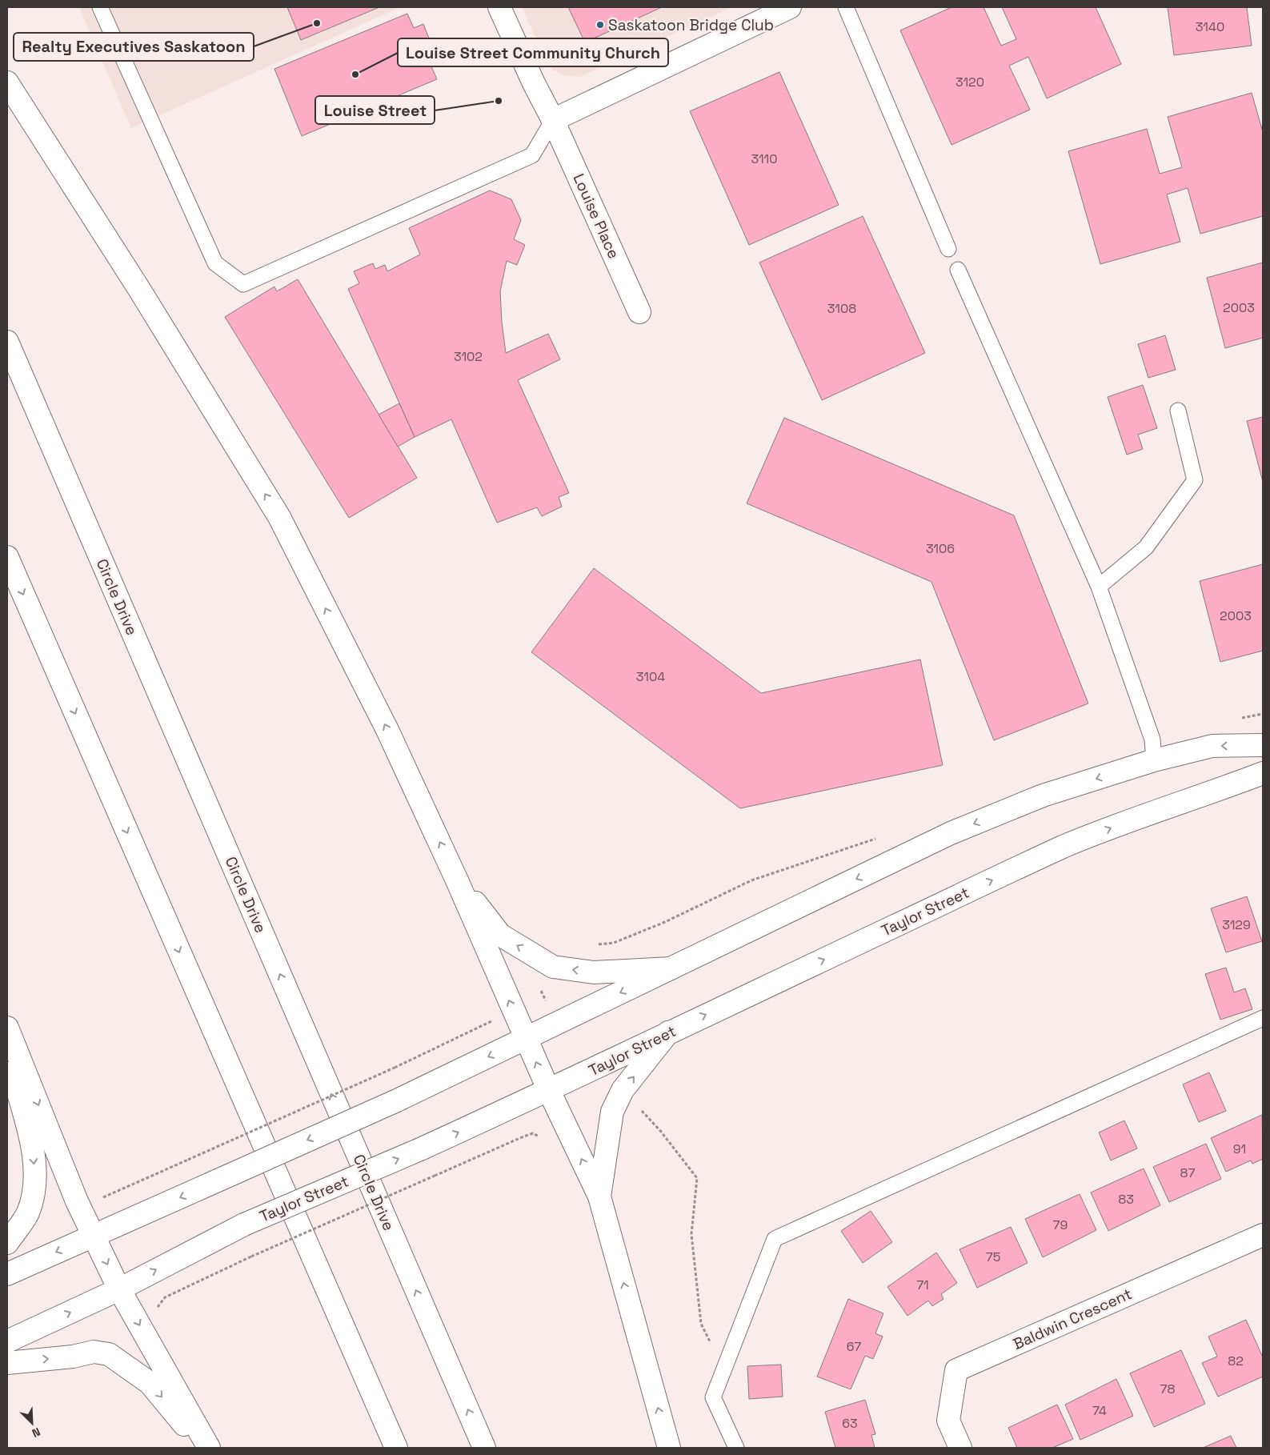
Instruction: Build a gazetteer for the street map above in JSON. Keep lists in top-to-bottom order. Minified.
{"streets":{"main road":["Louise Place","Circle Drive","Taylor Street","Baldwin Crescent"]},"places":["Realty Executives Saskatoon","Saskatoon Bridge Club","Louise Street Community Church","Louise Street"],"house_numbers":["3140","3120","3110","2003","3108","3102","3106","2003","3104","3129","91","87","83","79","75","71","67","82","78","74","63"],"north":"bottom right"}
